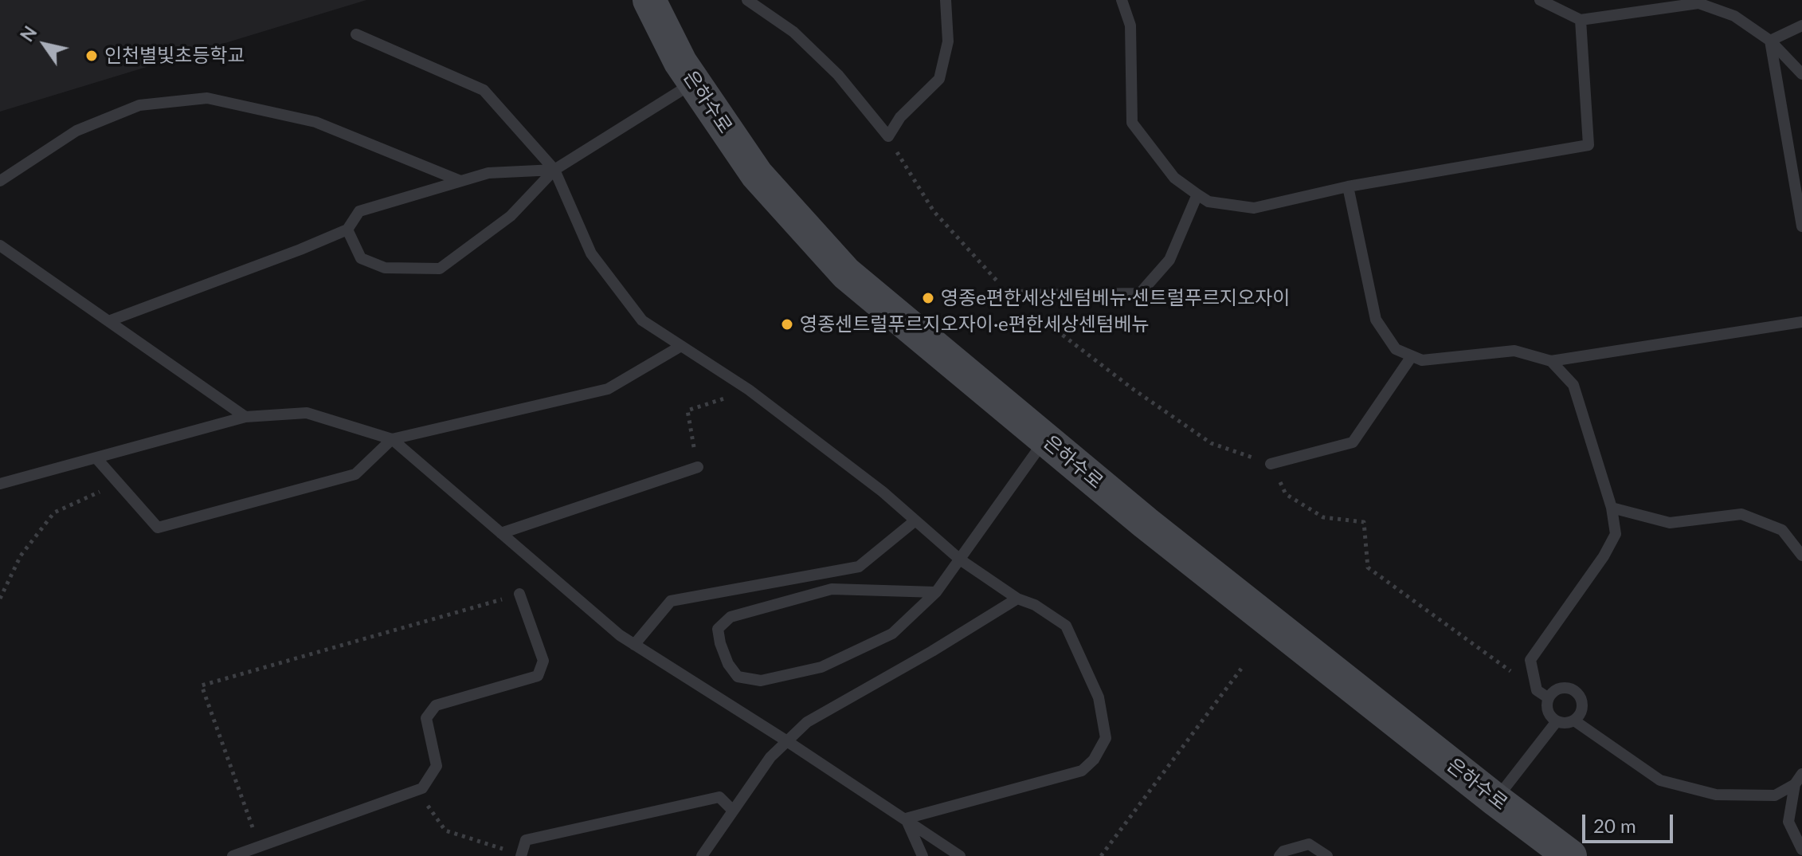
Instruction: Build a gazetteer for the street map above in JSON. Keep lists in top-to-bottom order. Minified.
{"streets":{"street":["은하수로"]},"places":["인천별빛초등학교","영종e편한세상센텀베뉴·센트럴푸르지오자이","영종센트럴푸르지오자이·e편한세상센텀베뉴"],"scale_bar":"20 m","north":"top left"}
